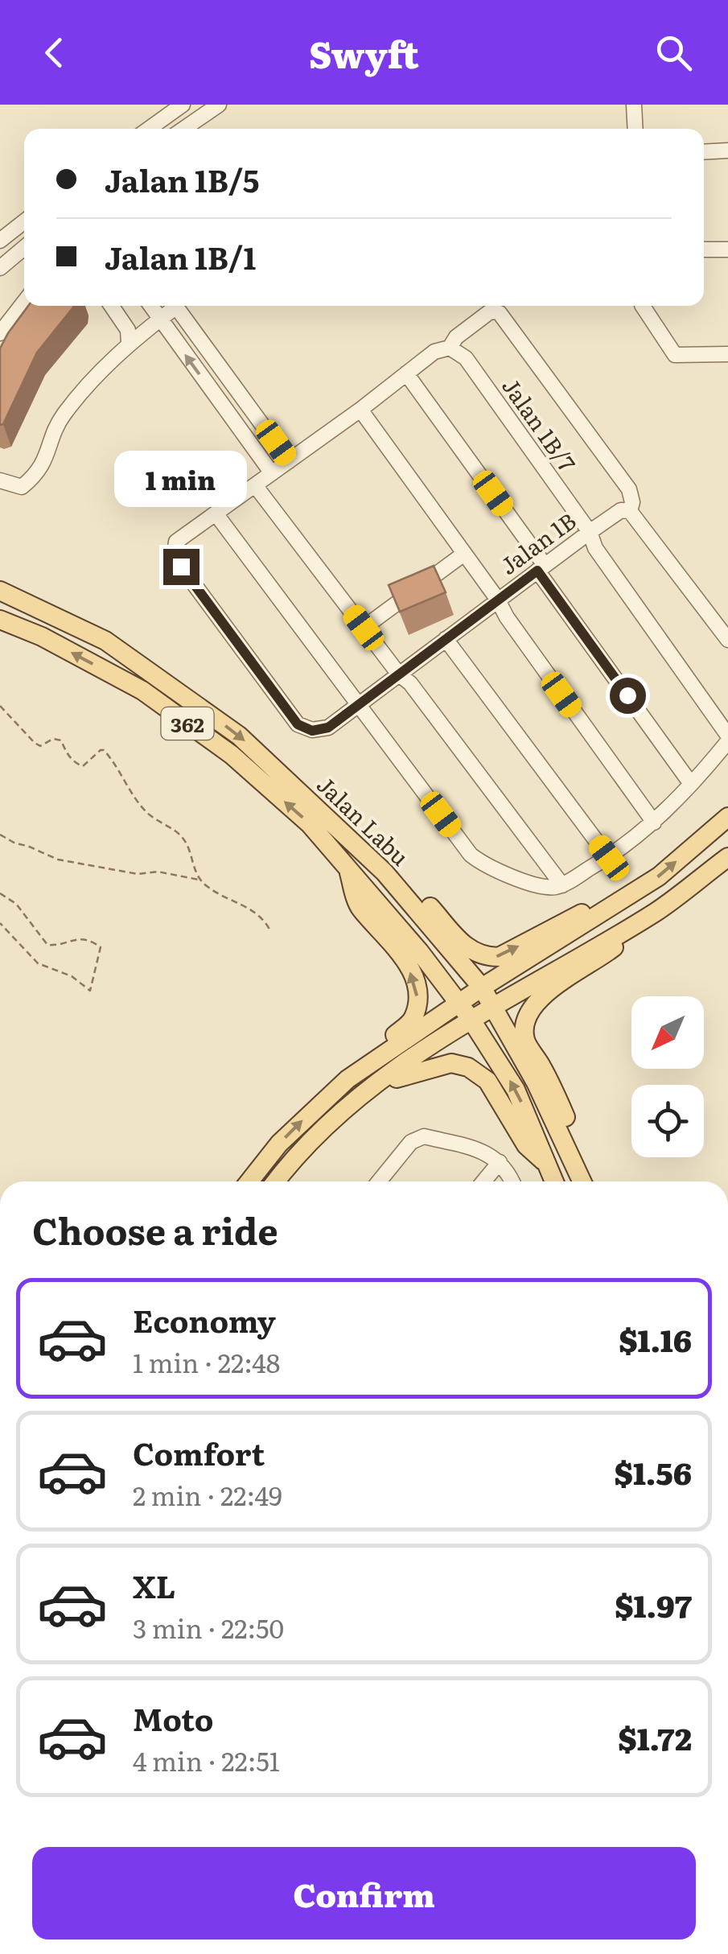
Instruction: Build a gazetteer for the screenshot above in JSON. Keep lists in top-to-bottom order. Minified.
{"streets":{"main road":["362","Jalan Labu"],"street":["Jalan 1B/7","Jalan 1B"]},"crossings":[["Jalan 1B/7","Jalan 1B"]],"north":"bottom left","page":{"header":"Swyft","banner":["Jalan 1B/5","Jalan 1B/1"],"bubble":"1 min","heading":"Choose a ride","list":[{"name":"Economy","note":"1 min · 22:48","value":"$1.16"},{"name":"Comfort","note":"2 min · 22:49","value":"$1.56"},{"name":"XL","note":"3 min · 22:50","value":"$1.97"},{"name":"Moto","note":"4 min · 22:51","value":"$1.72"}],"buttons":"Confirm"}}
